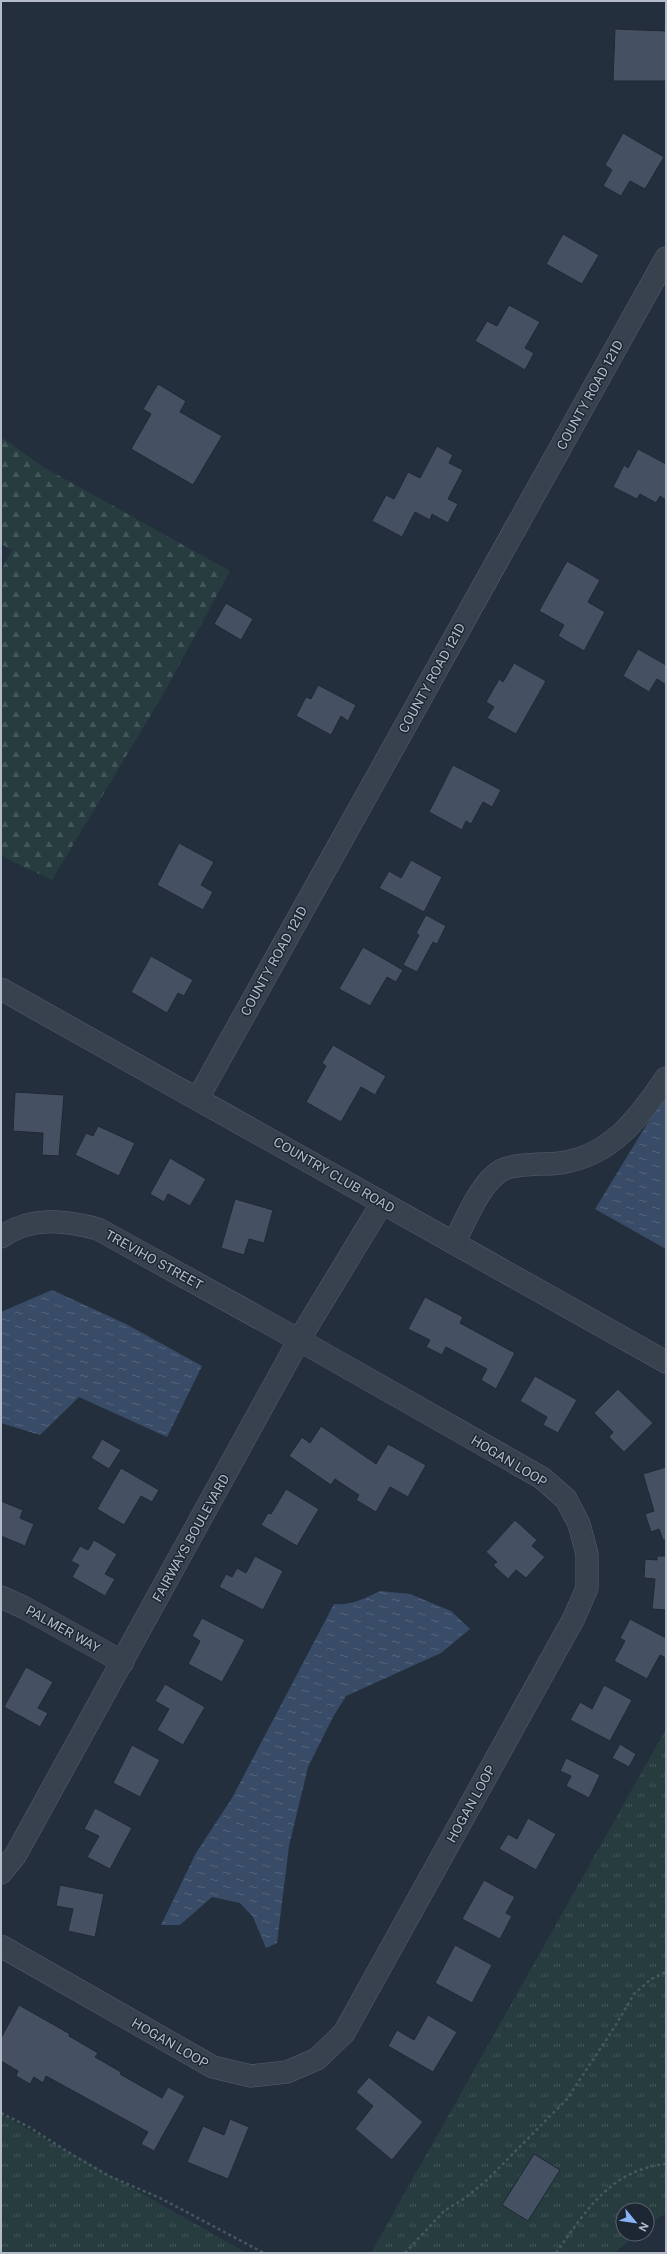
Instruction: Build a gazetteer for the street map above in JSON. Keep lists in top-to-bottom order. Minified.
{"streets":{"street":["COUNTY ROAD 121D","COUNTRY CLUB ROAD","TREVIHO STREET","HOGAN LOOP","FAIRWAYS BOULEVARD","PALMER WAY"]},"crossings":[["COUNTY ROAD 121D","COUNTRY CLUB ROAD"],["COUNTRY CLUB ROAD","FAIRWAYS BOULEVARD"],["TREVIHO STREET","HOGAN LOOP"],["TREVIHO STREET","FAIRWAYS BOULEVARD"],["HOGAN LOOP","FAIRWAYS BOULEVARD"],["FAIRWAYS BOULEVARD","PALMER WAY"]],"north":"bottom right"}
